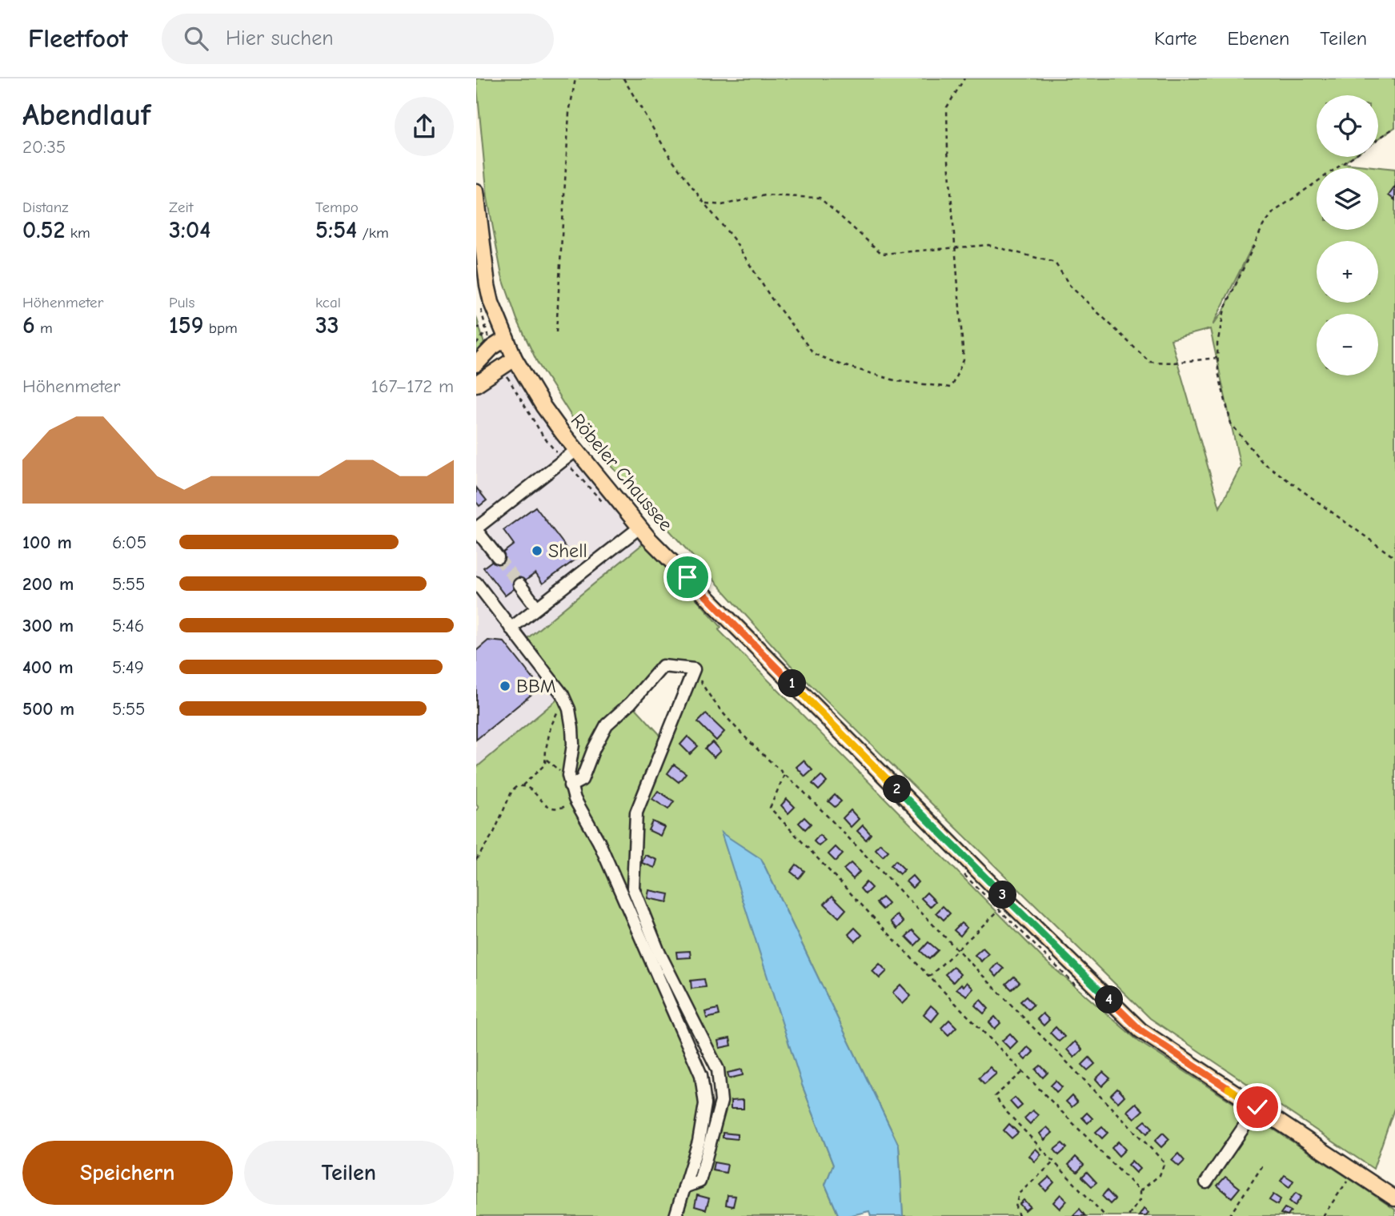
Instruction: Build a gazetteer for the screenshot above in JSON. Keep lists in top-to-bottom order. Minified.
{"streets":{"main road":["Röbeler Chaussee"]},"places":["Shell","BBM"],"page":{"header":"Fleetfoot","search":"Hier suchen","nav":["Karte","Ebenen","Teilen"],"heading":["Abendlauf","20:35"],"map_buttons":["+","−"],"stats":[["Distanz","0.52 km"],["Zeit","3:04"],["Tempo","5:54 /km"],["Höhenmeter","6 m"],["Puls","159 bpm"],["kcal","33"]],"chart":["Höhenmeter","167–172 m"],"list":[{"name":"100 m","note":"6:05"},{"name":"200 m","note":"5:55"},{"name":"300 m","note":"5:46"},{"name":"400 m","note":"5:49"},{"name":"500 m","note":"5:55"}],"pins":["1","2","3","4"],"buttons":["Speichern","Teilen"]}}
